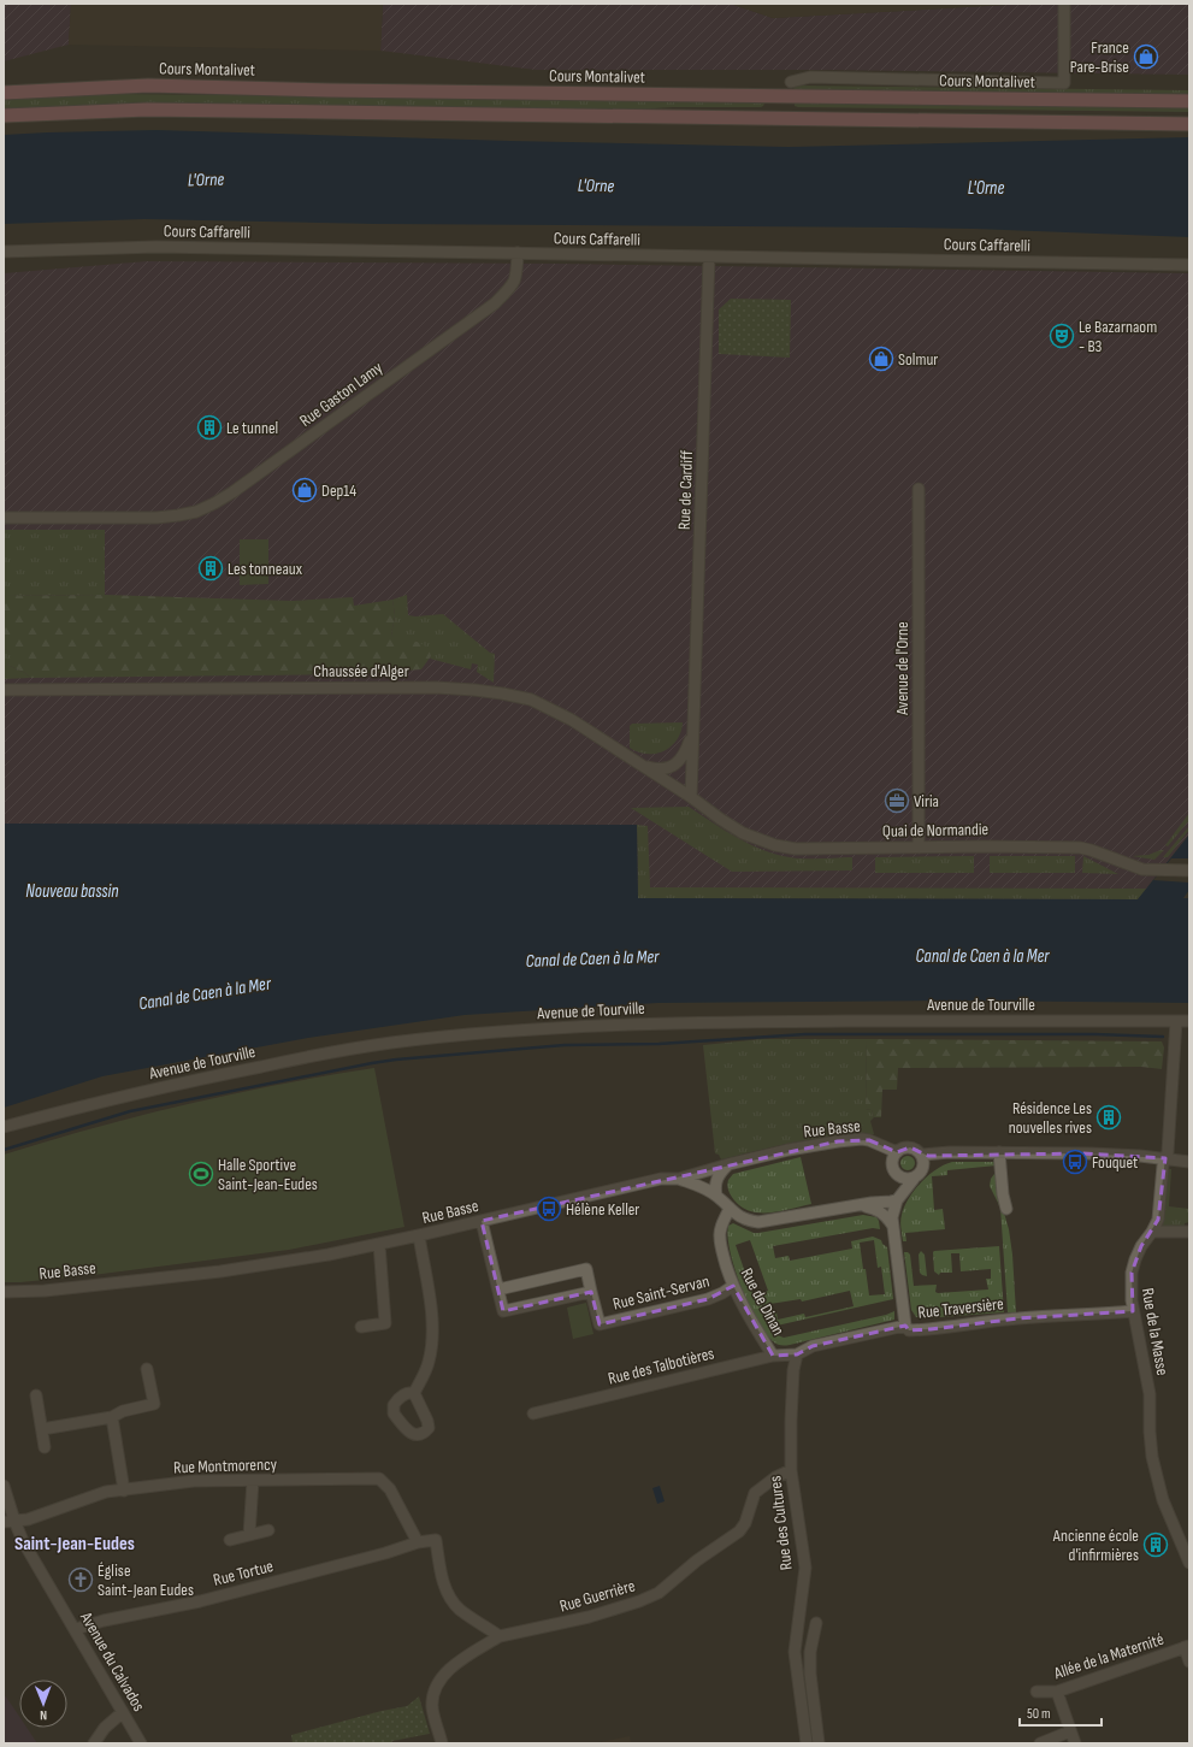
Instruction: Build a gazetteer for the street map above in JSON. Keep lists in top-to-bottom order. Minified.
{"streets":{"main road":["Cours Montalivet"],"street":["Cours Caffarelli","Rue Gaston Lamy","Rue de Cardiff","Avenue de l'Orne","Chaussée d'Alger","Quai de Normandie","Avenue de Tourville","Rue Basse","Rue Saint-Servan","Rue de Dinan","Rue Traversière","Rue de la Masse","Rue des Talbotières","Rue Montmorency","Rue des Cultures","Rue Tortue","Rue Guerrière","Allée de la Maternité","Avenue du Calvados"]},"crossings":[["Cours Caffarelli","Rue Gaston Lamy"],["Cours Caffarelli","Rue de Cardiff"],["Rue de Cardiff","Chaussée d'Alger"],["Rue de Cardiff","Quai de Normandie"],["Avenue de l'Orne","Quai de Normandie"],["Chaussée d'Alger","Quai de Normandie"],["Avenue de Tourville","Rue de la Masse"],["Rue Basse","Rue Saint-Servan"],["Rue Basse","Rue de la Masse"],["Rue Saint-Servan","Rue de Dinan"],["Rue de Dinan","Rue des Talbotières"],["Rue Traversière","Rue de la Masse"],["Rue Traversière","Rue des Talbotières"],["Rue Traversière","Rue des Cultures"],["Rue des Talbotières","Rue des Cultures"],["Rue Montmorency","Rue Tortue"],["Rue Montmorency","Avenue du Calvados"],["Rue des Cultures","Rue Guerrière"],["Rue Tortue","Avenue du Calvados"]],"districts":["Saint-Jean-Eudes"],"water":["L'Orne","Nouveau bassin","Canal de Caen à la Mer"],"places":{"shop":["France Pare-Brise","Solmur","Dep14"],"theatre":["Le Bazarnaom - B3"],"building":["Le tunnel","Les tonneaux","Résidence Les nouvelles rives","Ancienne école d'infirmières"],"office":["Viria"],"bus stop":["Fouquet","Hélène Keller"],"sports":["Halle Sportive Saint-Jean-Eudes"],"church":["Église Saint-Jean Eudes"]},"scale_bar":"50 m","north":"bottom"}
